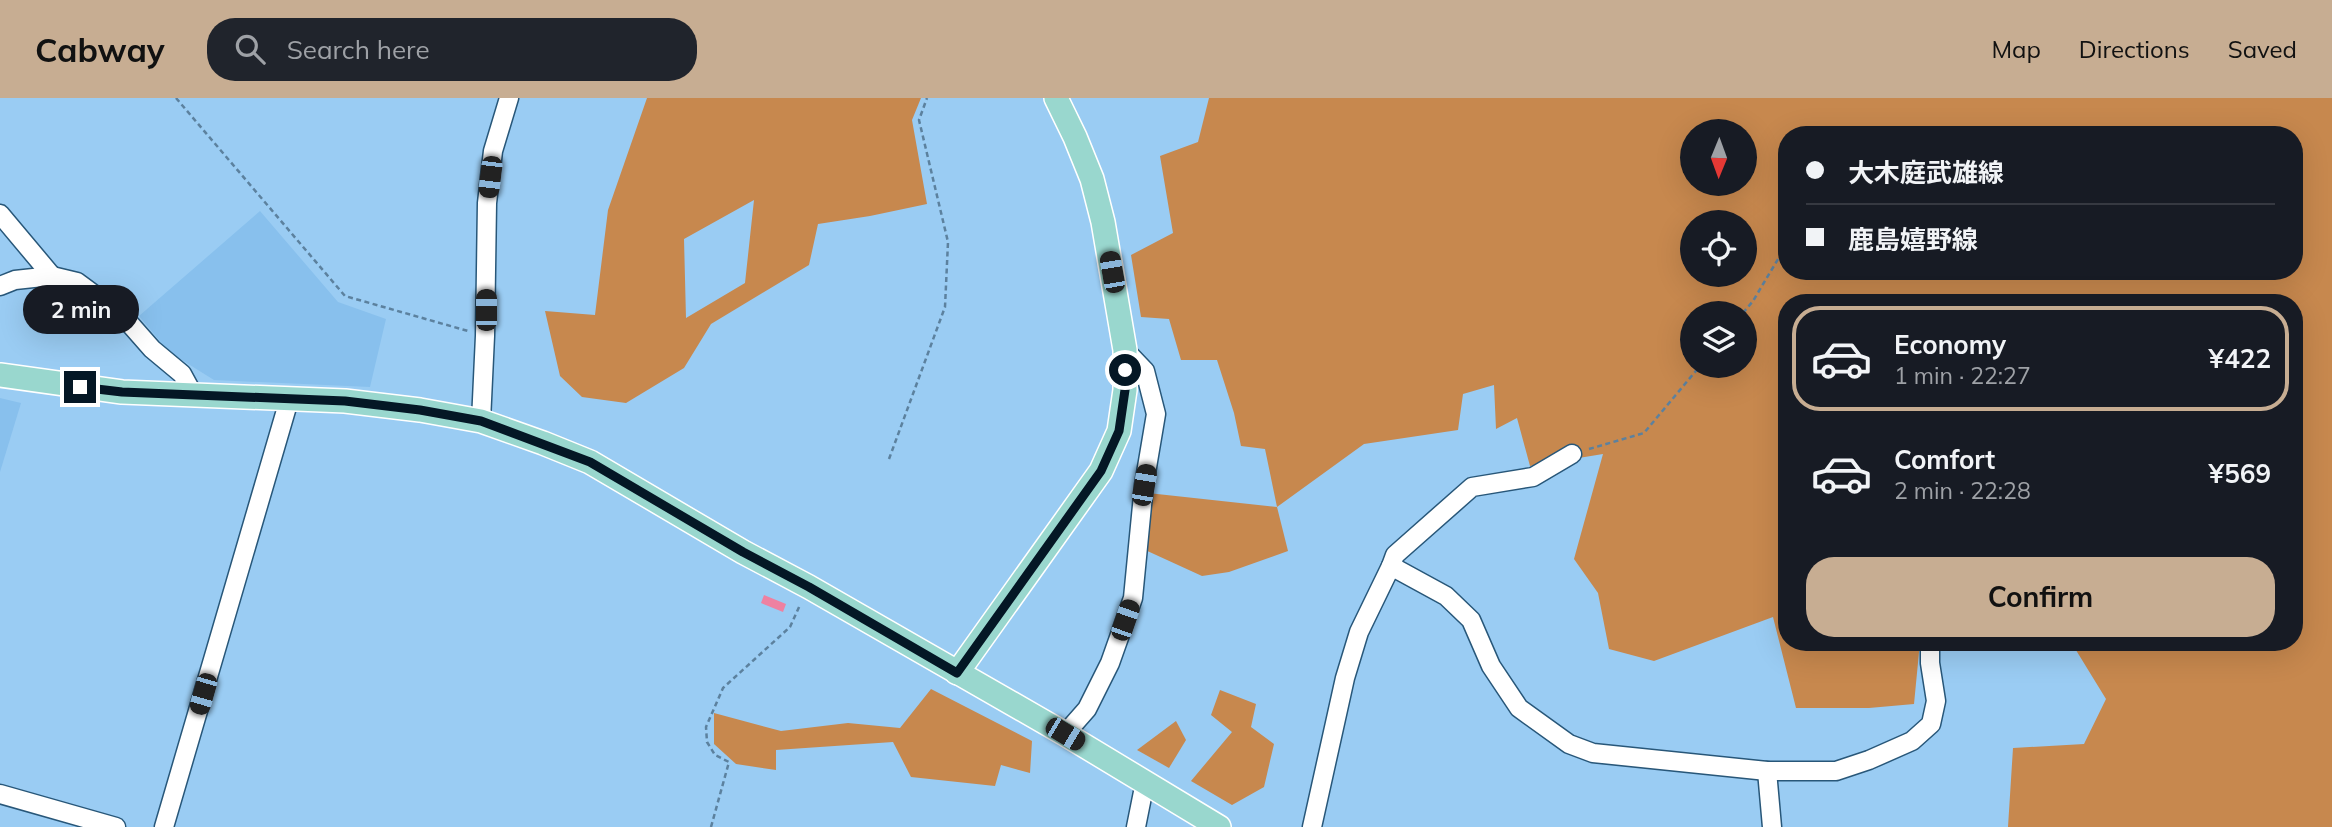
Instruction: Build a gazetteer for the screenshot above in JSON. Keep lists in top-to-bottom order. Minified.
{"north":"bottom","page":{"header":"Cabway","search":"Search here","nav":["Map","Directions","Saved"],"banner":["大木庭武雄線","鹿島嬉野線"],"bubble":"2 min","list":[{"name":"Economy","note":"1 min · 22:27","value":"¥422"},{"name":"Comfort","note":"2 min · 22:28","value":"¥569"}],"buttons":"Confirm"}}
